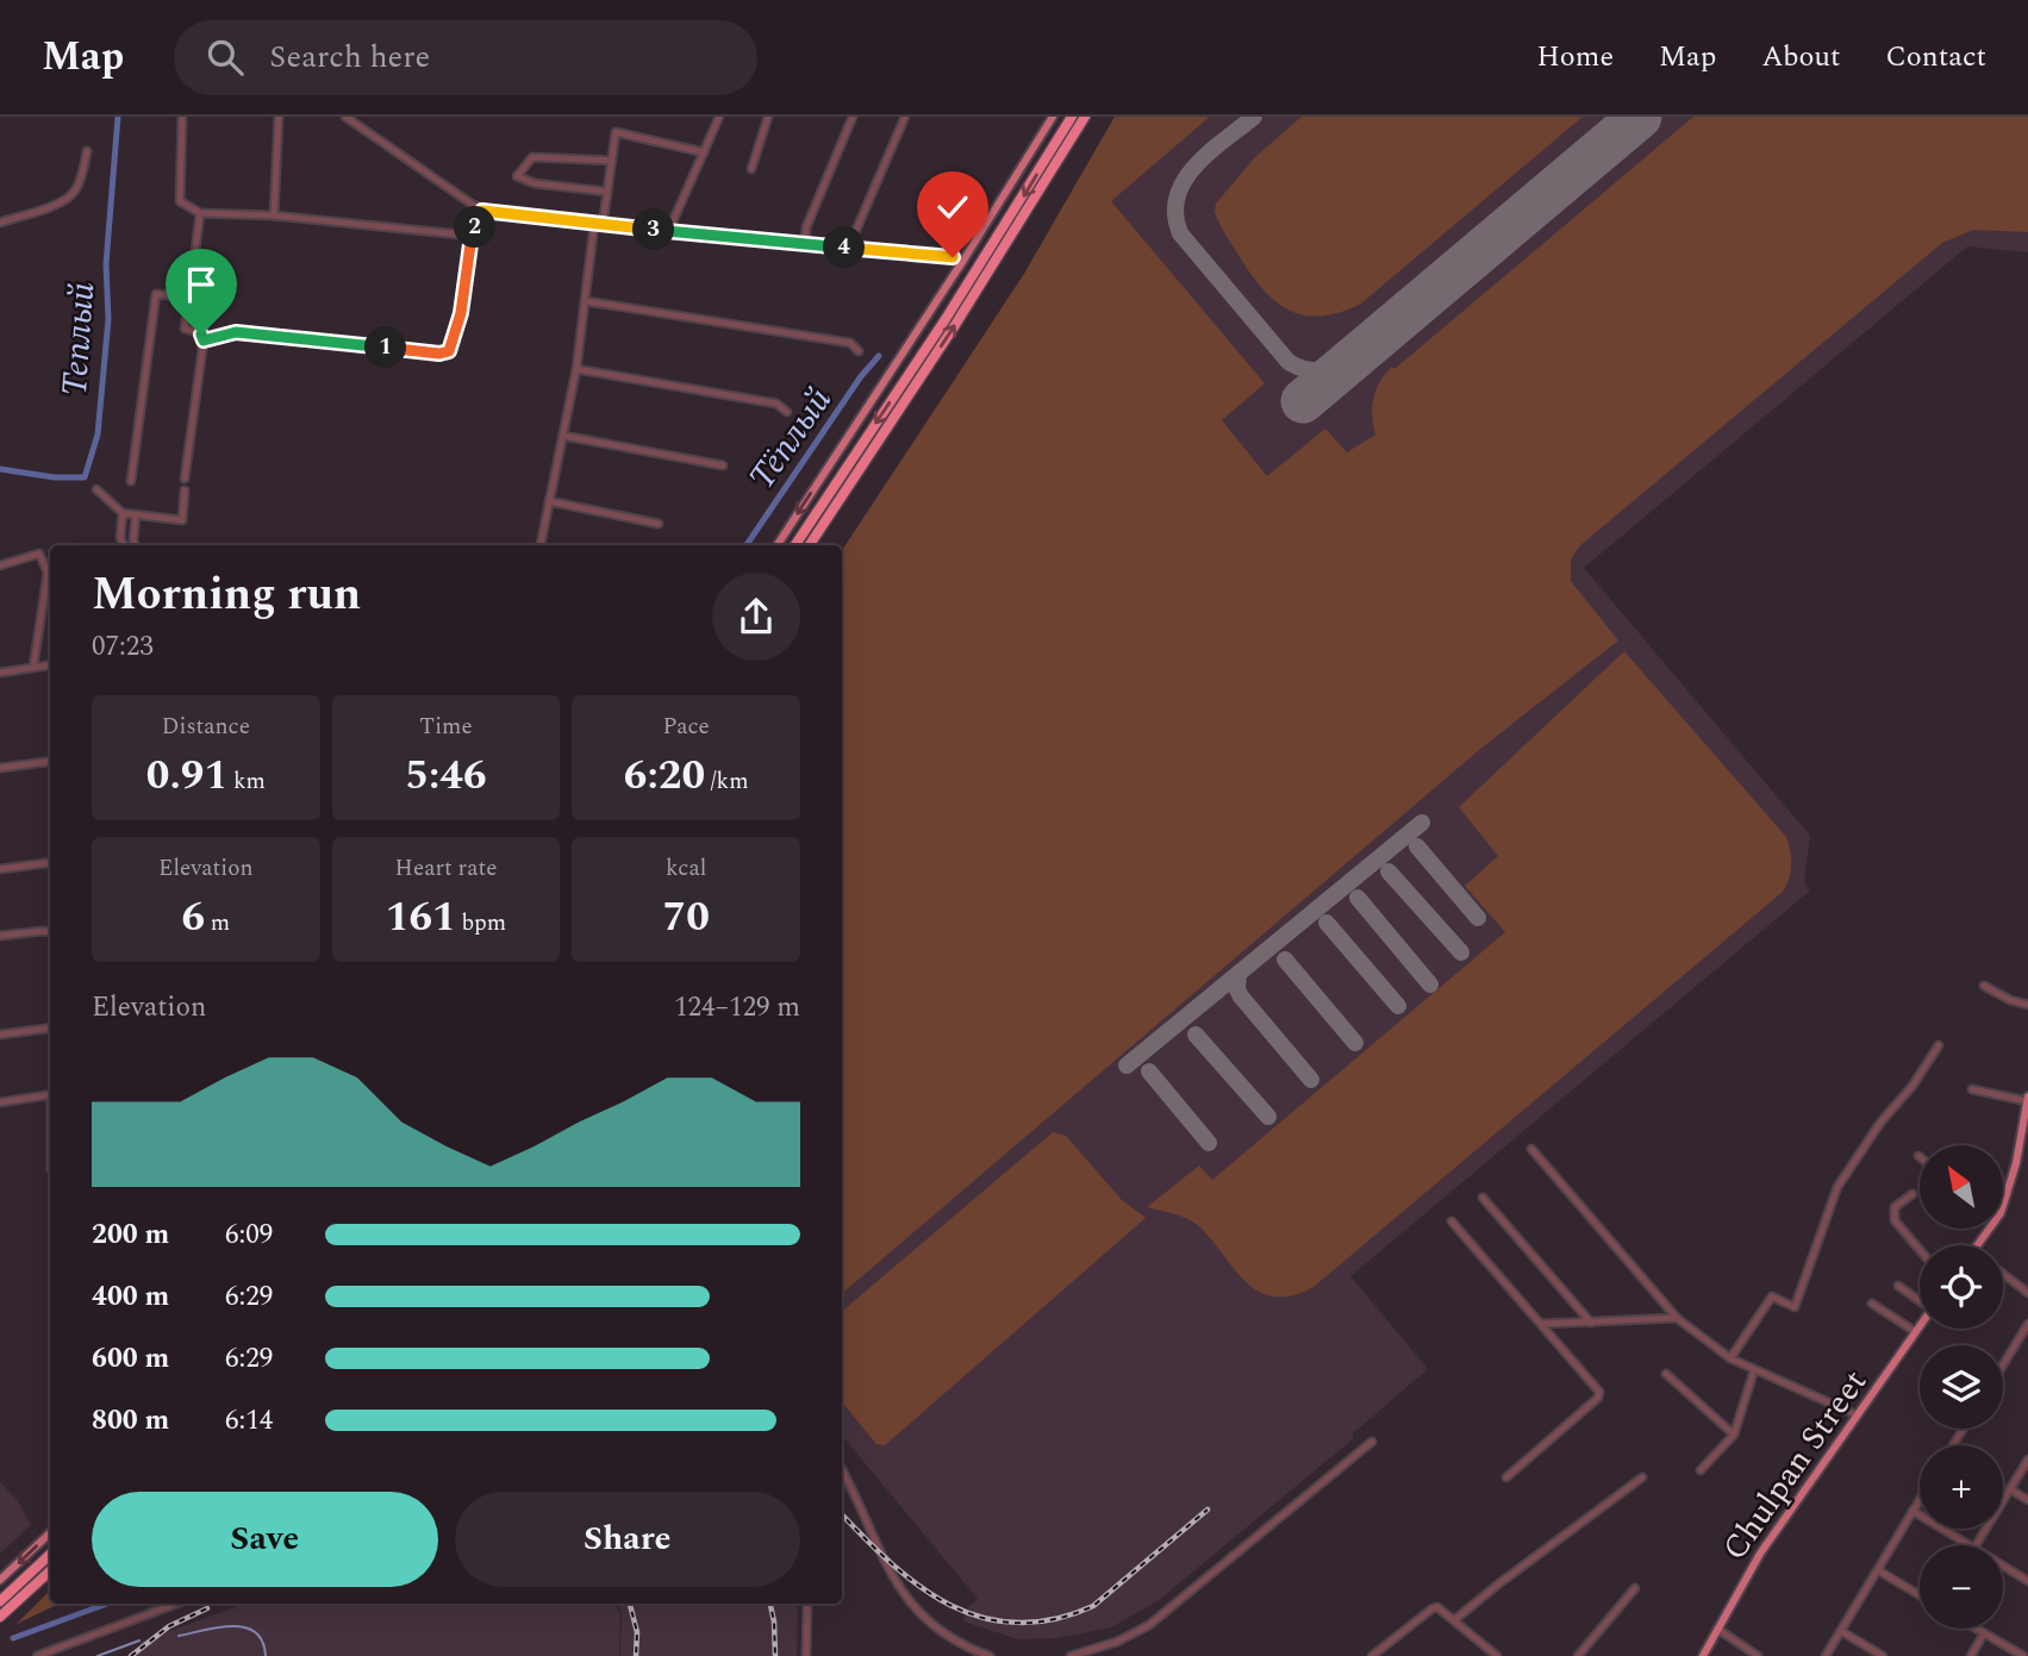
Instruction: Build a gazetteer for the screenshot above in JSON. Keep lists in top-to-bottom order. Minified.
{"streets":{"main road":["Chulpan Street"]},"water":["Теплый","Тёплый"],"north":"top left","page":{"header":"Map","search":"Search here","nav":["Home","Map","About","Contact"],"pins":["2","3","4","1"],"heading":["Morning run","07:23"],"stats":[["Distance","0.91 km"],["Time","5:46"],["Pace","6:20 /km"],["Elevation","6 m"],["Heart rate","161 bpm"],["kcal","70"]],"chart":["Elevation","124–129 m"],"map_buttons":["+","−"],"list":[{"name":"200 m","note":"6:09"},{"name":"400 m","note":"6:29"},{"name":"600 m","note":"6:29"},{"name":"800 m","note":"6:14"}],"buttons":["Save","Share"]}}
